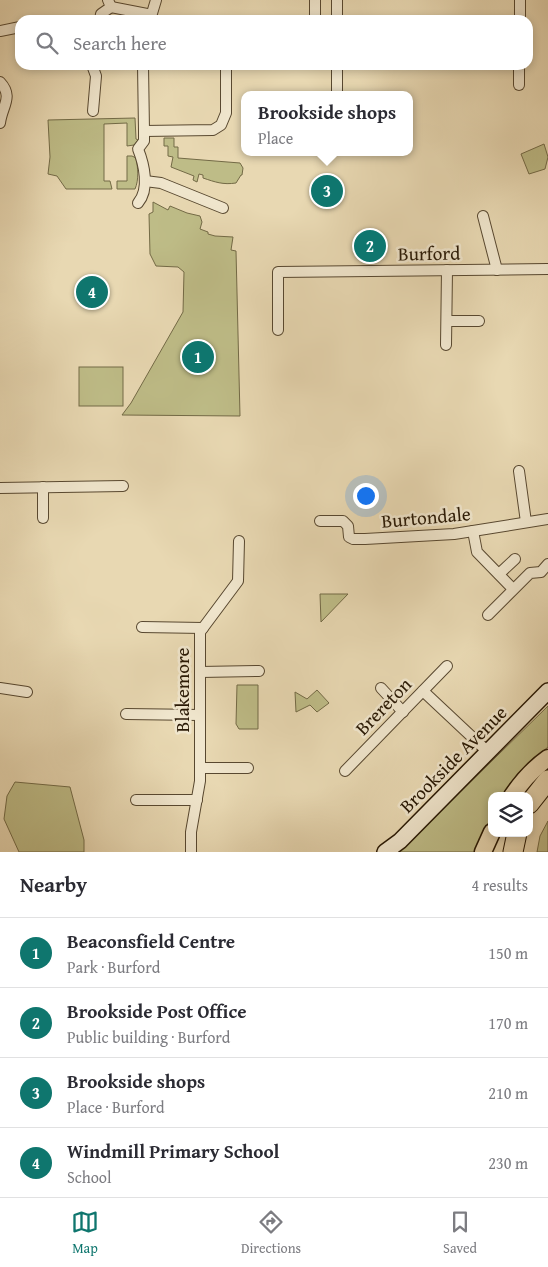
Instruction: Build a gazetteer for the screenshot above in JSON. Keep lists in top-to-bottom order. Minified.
{"streets":{"street":["Burford","Burtondale","Blakemore","Brereton","Brookside Avenue"]},"page":{"search":"Search here","popup":["Brookside shops","Place"],"pins":["3","2","4","1"],"heading":["Nearby","4 results"],"list":[{"mark":"1","name":"Beaconsfield Centre","note":"Park · Burford","value":"150 m"},{"mark":"2","name":"Brookside Post Office","note":"Public building · Burford","value":"170 m"},{"mark":"3","name":"Brookside shops","note":"Place · Burford","value":"210 m"},{"mark":"4","name":"Windmill Primary School","note":"School","value":"230 m"}],"nav":["Map","Directions","Saved"]}}
